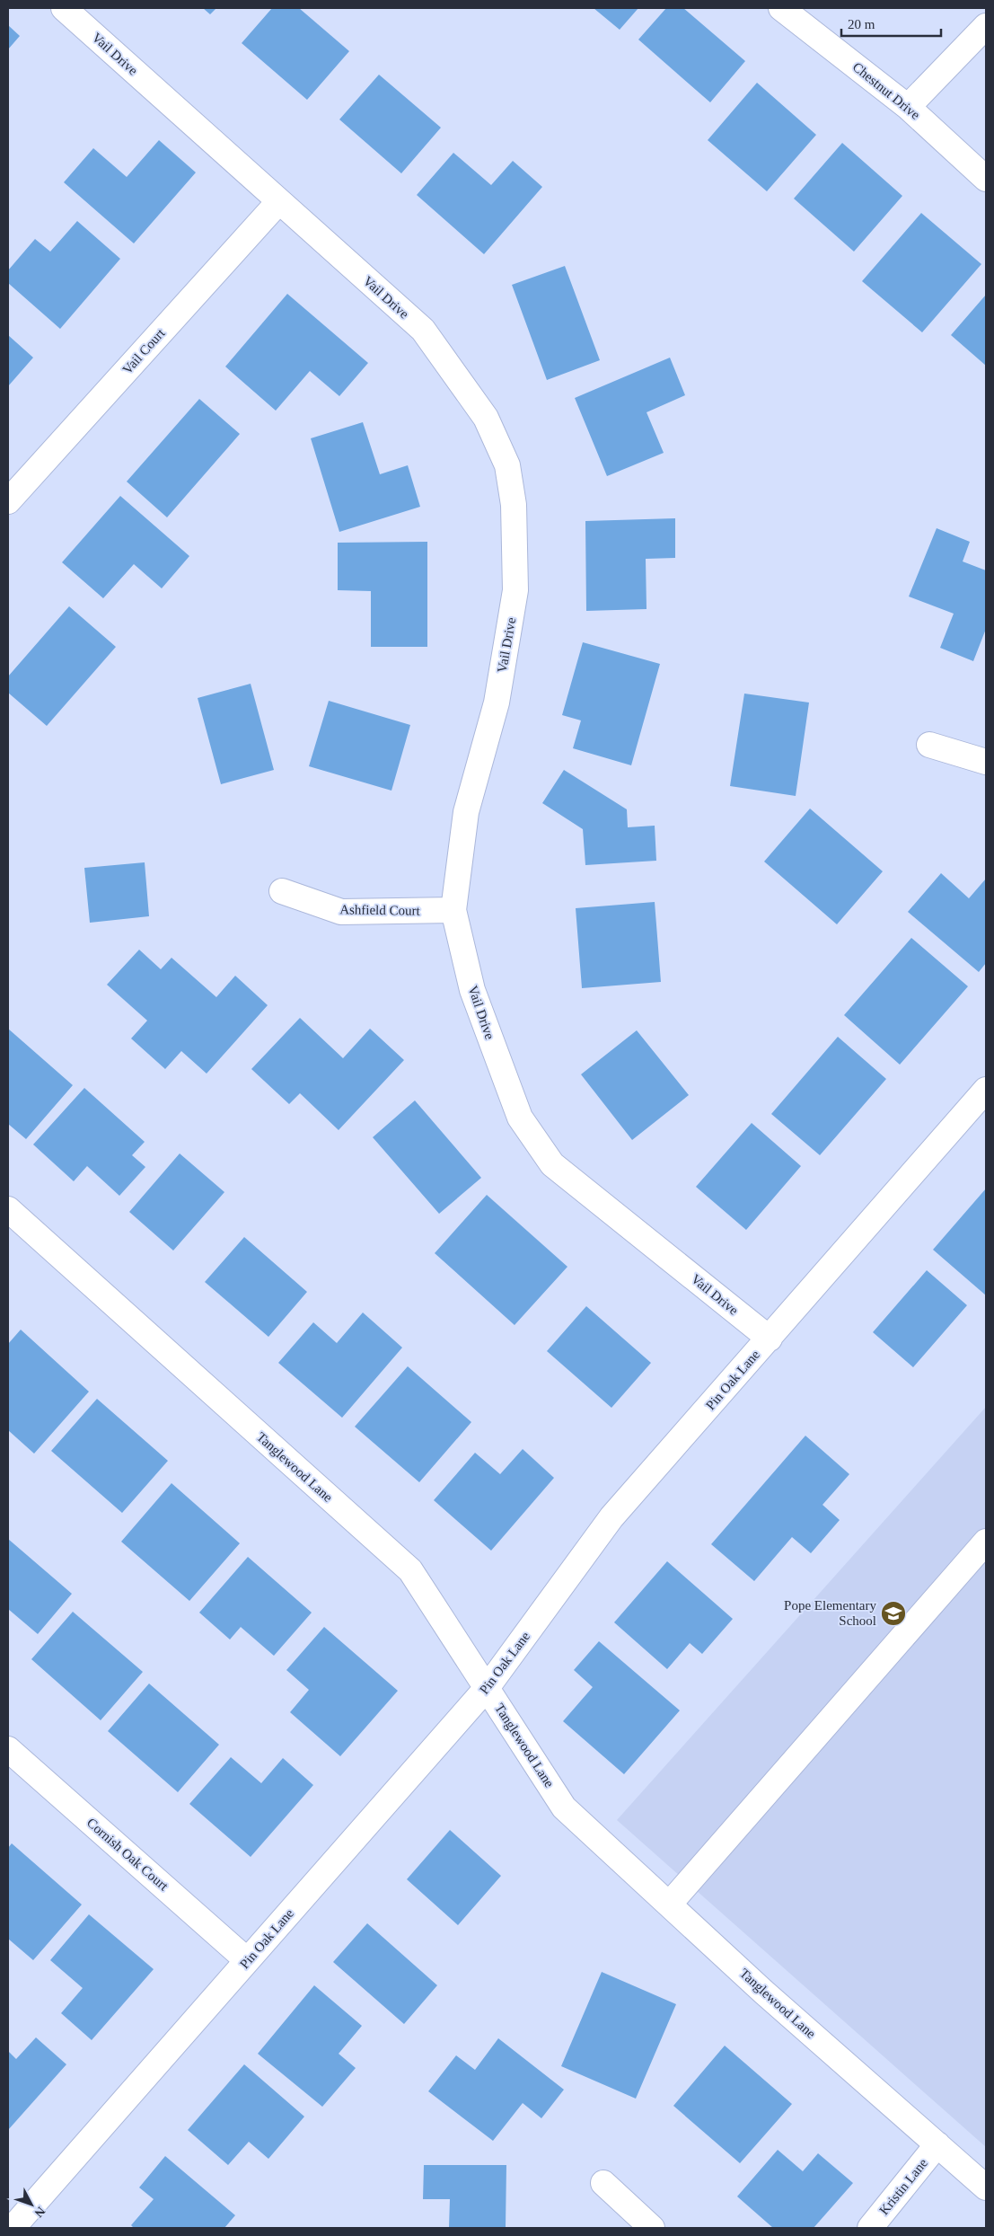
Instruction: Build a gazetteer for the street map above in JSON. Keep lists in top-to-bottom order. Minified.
{"streets":{"street":["Vail Drive","Chestnut Drive","Vail Court","Ashfield Court","Pin Oak Lane","Tanglewood Lane","Cornish Oak Court","Kristin Lane"]},"crossings":[["Vail Drive","Vail Court"],["Vail Drive","Ashfield Court"],["Vail Drive","Pin Oak Lane"],["Pin Oak Lane","Tanglewood Lane"],["Pin Oak Lane","Cornish Oak Court"],["Tanglewood Lane","Kristin Lane"]],"places":{"school or university":["Pope Elementary School"]},"scale_bar":"20 m","north":"bottom right"}
